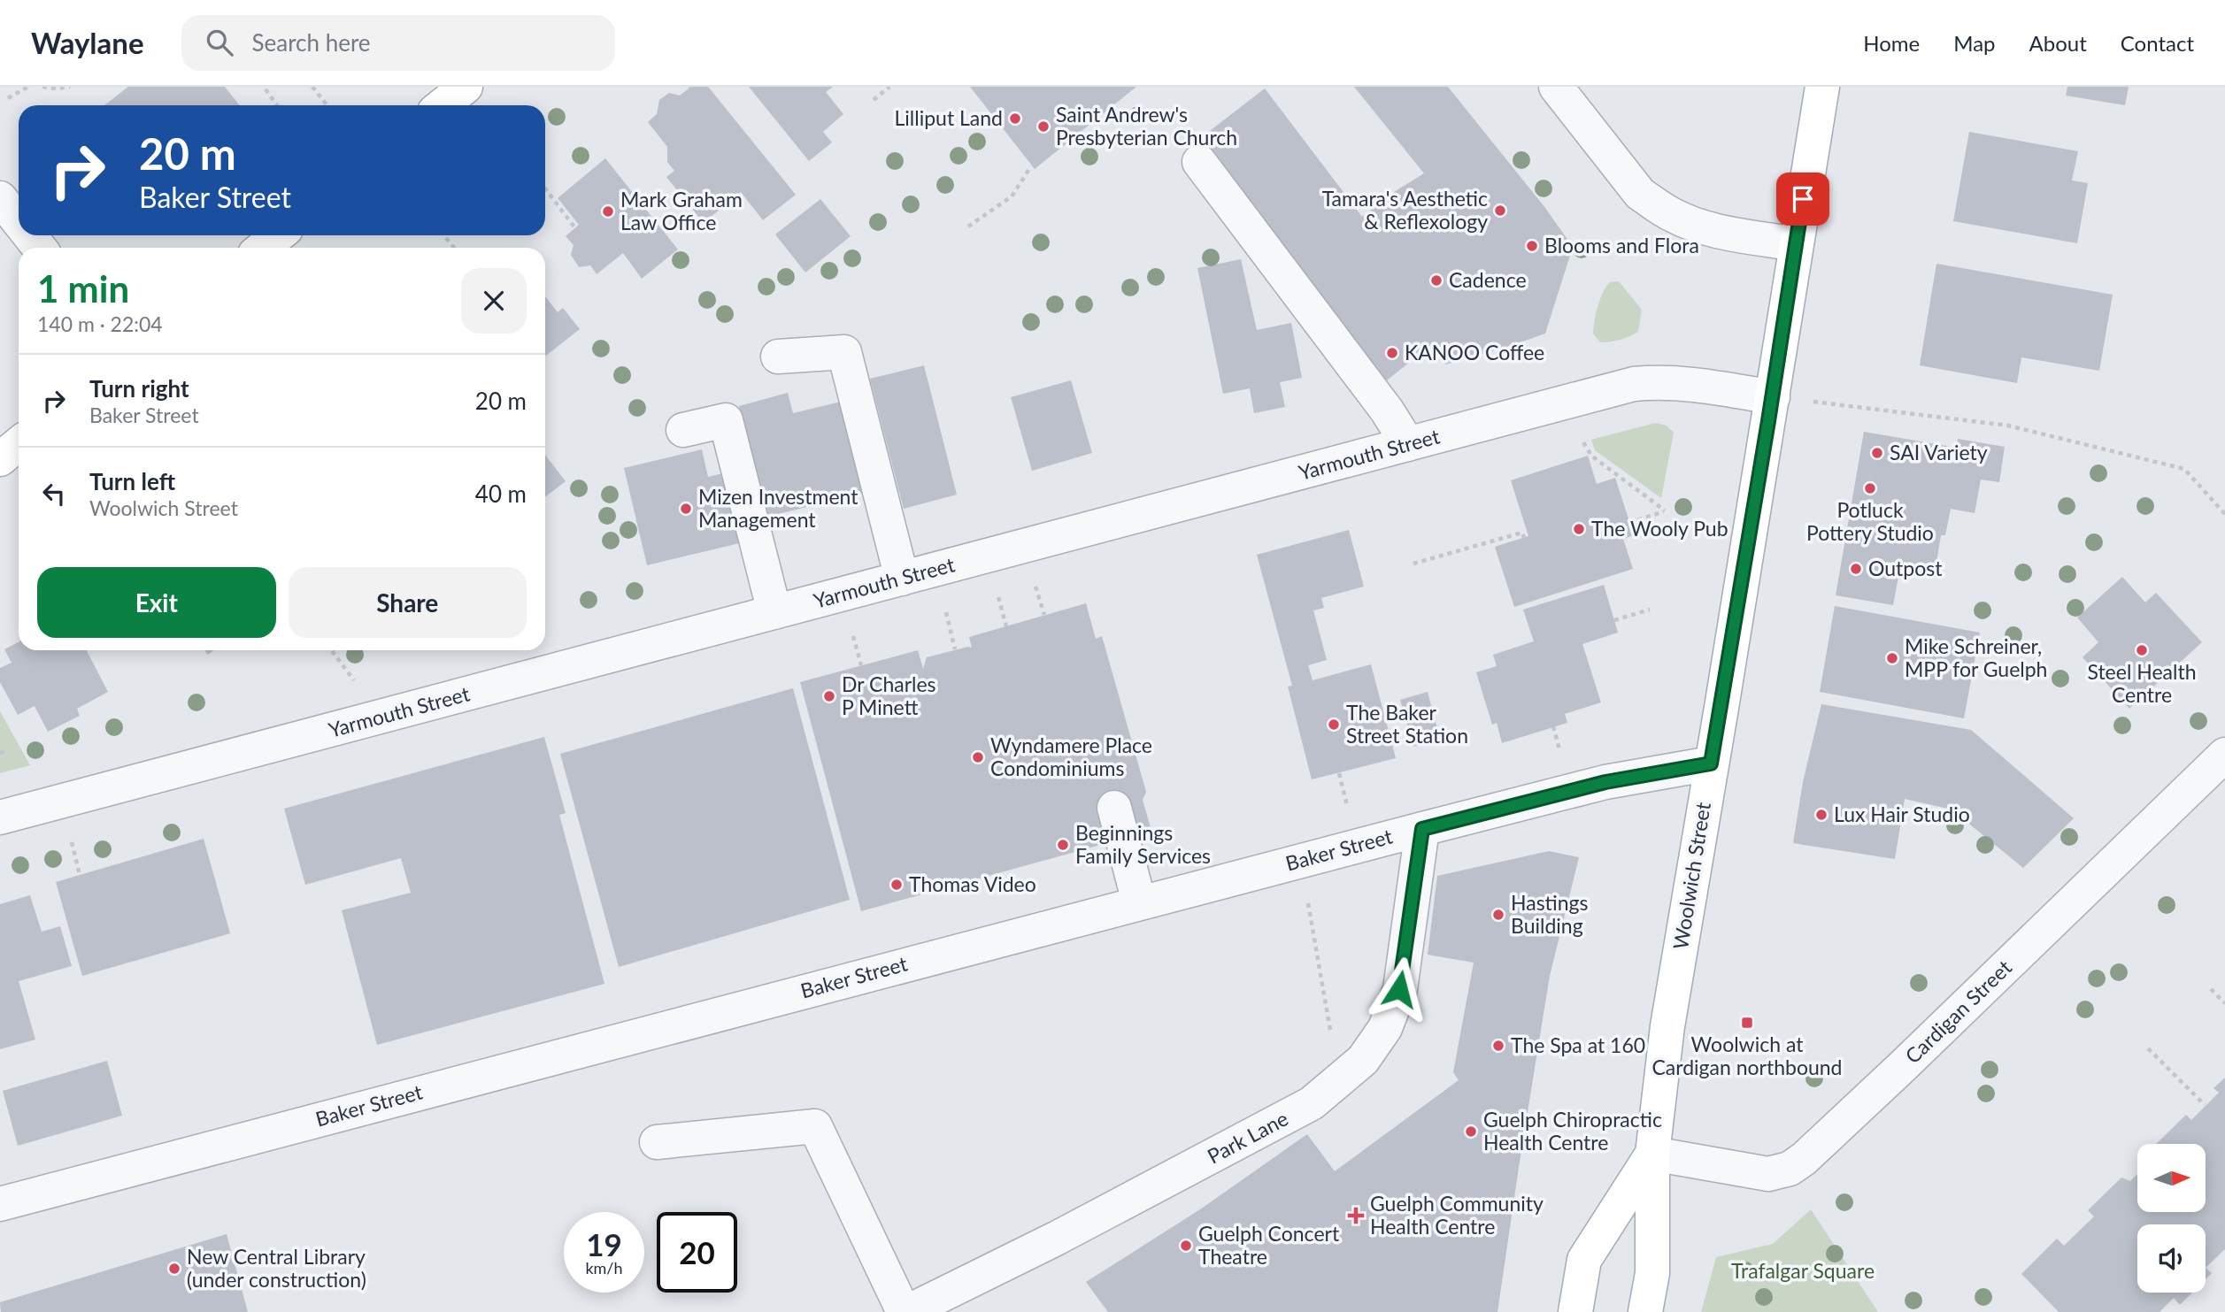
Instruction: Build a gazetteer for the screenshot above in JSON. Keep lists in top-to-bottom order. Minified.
{"streets":{"main road":["Woolwich Street"],"street":["Yarmouth Street","Baker Street","Cardigan Street","Park Lane"]},"crossings":[["Yarmouth Street","Woolwich Street"],["Baker Street","Woolwich Street"],["Baker Street","Park Lane"],["Woolwich Street","Cardigan Street"]],"parks":["Trafalgar Square"],"places":{"other":["Lilliput Land","Saint Andrew's Presbyterian Church","Tamara's Aesthetic & Reflexology","Mark Graham Law Office","Blooms and Flora","Cadence","KANOO Coffee","SAI Variety","Potluck Pottery Studio","Mizen Investment Management","The Wooly Pub","Outpost","Steel Health Centre","Mike Schreiner, MPP for Guelph","Dr Charles P Minett","The Baker Street Station","Wyndamere Place Condominiums","Lux Hair Studio","Beginnings Family Services","Thomas Video","Hastings Building","The Spa at 160","Guelph Chiropractic Health Centre","Guelph Concert Theatre","New Central Library (under construction)"],"transit":["Woolwich at Cardigan northbound"],"health":["Guelph Community Health Centre"]},"north":"right","page":{"header":"Waylane","search":"Search here","nav":["Home","Map","About","Contact"],"turn":["20 m","Baker Street"],"heading":["1 min","140 m · 22:04"],"list":[{"name":"Turn right","note":"Baker Street","value":"20 m"},{"name":"Turn left","note":"Woolwich Street","value":"40 m"}],"buttons":["Exit","Share"],"speed":"19 km/h","limit":"20"}}
